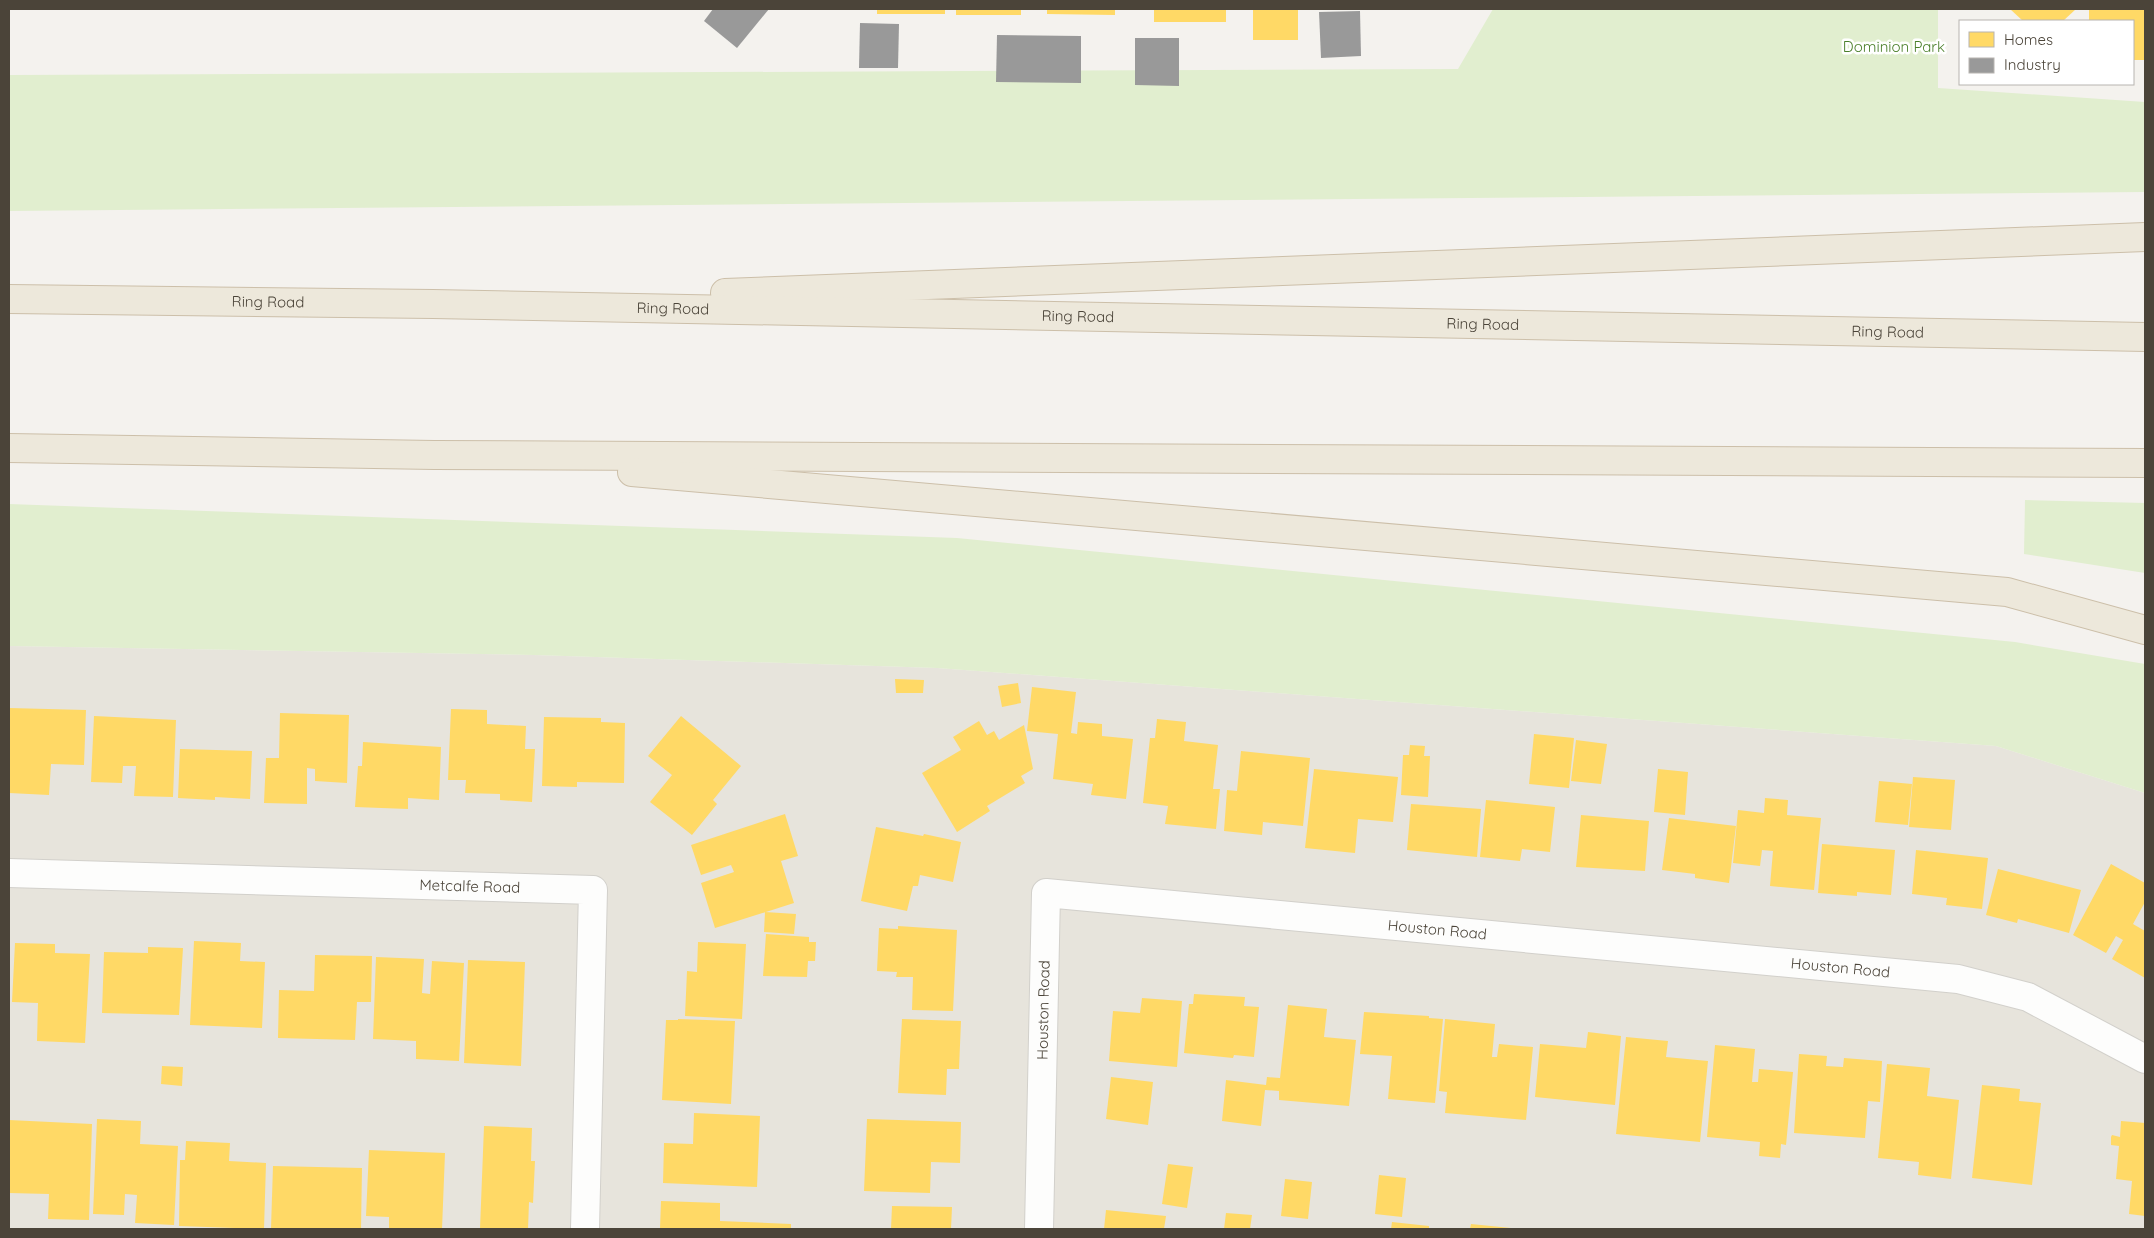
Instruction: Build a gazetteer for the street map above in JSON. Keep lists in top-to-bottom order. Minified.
{"streets":{"highway":["Ring Road"],"street":["Metcalfe Road","Houston Road"]},"parks":["Dominion Park"],"legend":["Homes","Industry"]}
